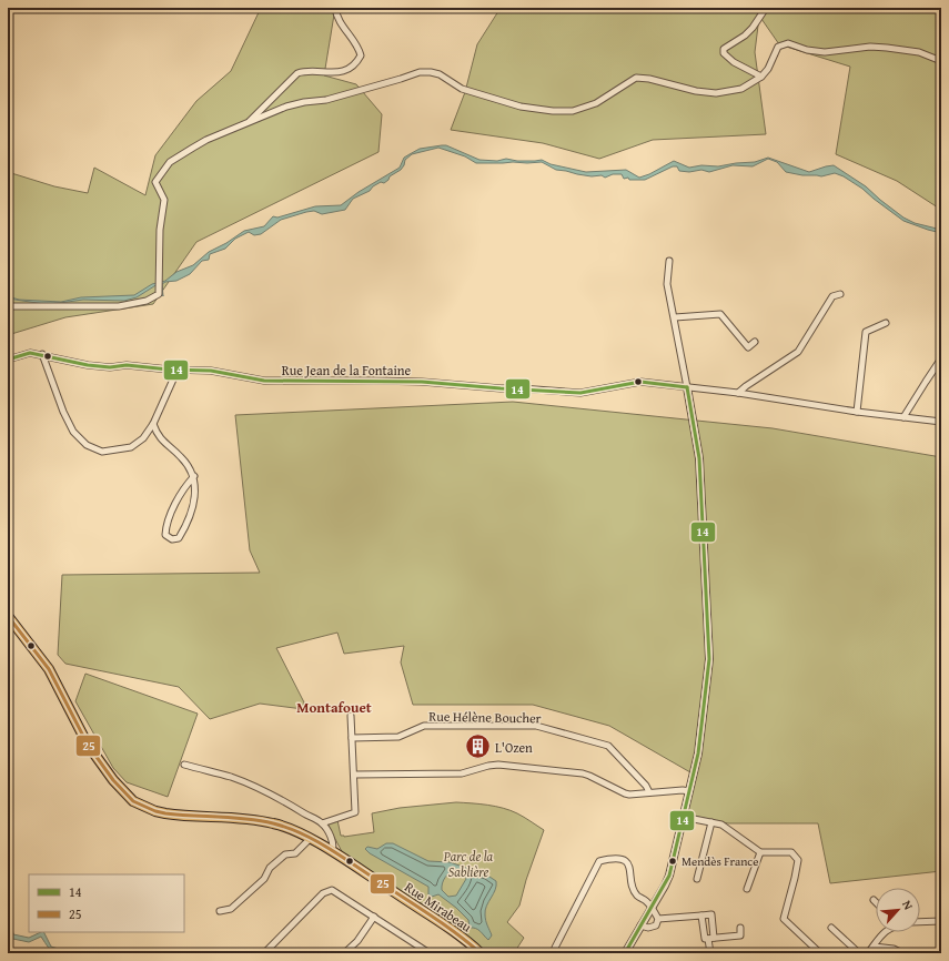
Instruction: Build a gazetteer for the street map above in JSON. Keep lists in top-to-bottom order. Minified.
{"streets":{"main road":["Rue Mirabeau"],"street":["Rue Jean de la Fontaine","Rue Hélène Boucher"]},"districts":["Montafouet"],"parks":["Parc de la Sablière"],"places":{"building":["L'Ozen"],"other":["Mendès France"]},"lines":["transit line 14","transit line 25"],"legend":["14","25"],"north":"top right"}
